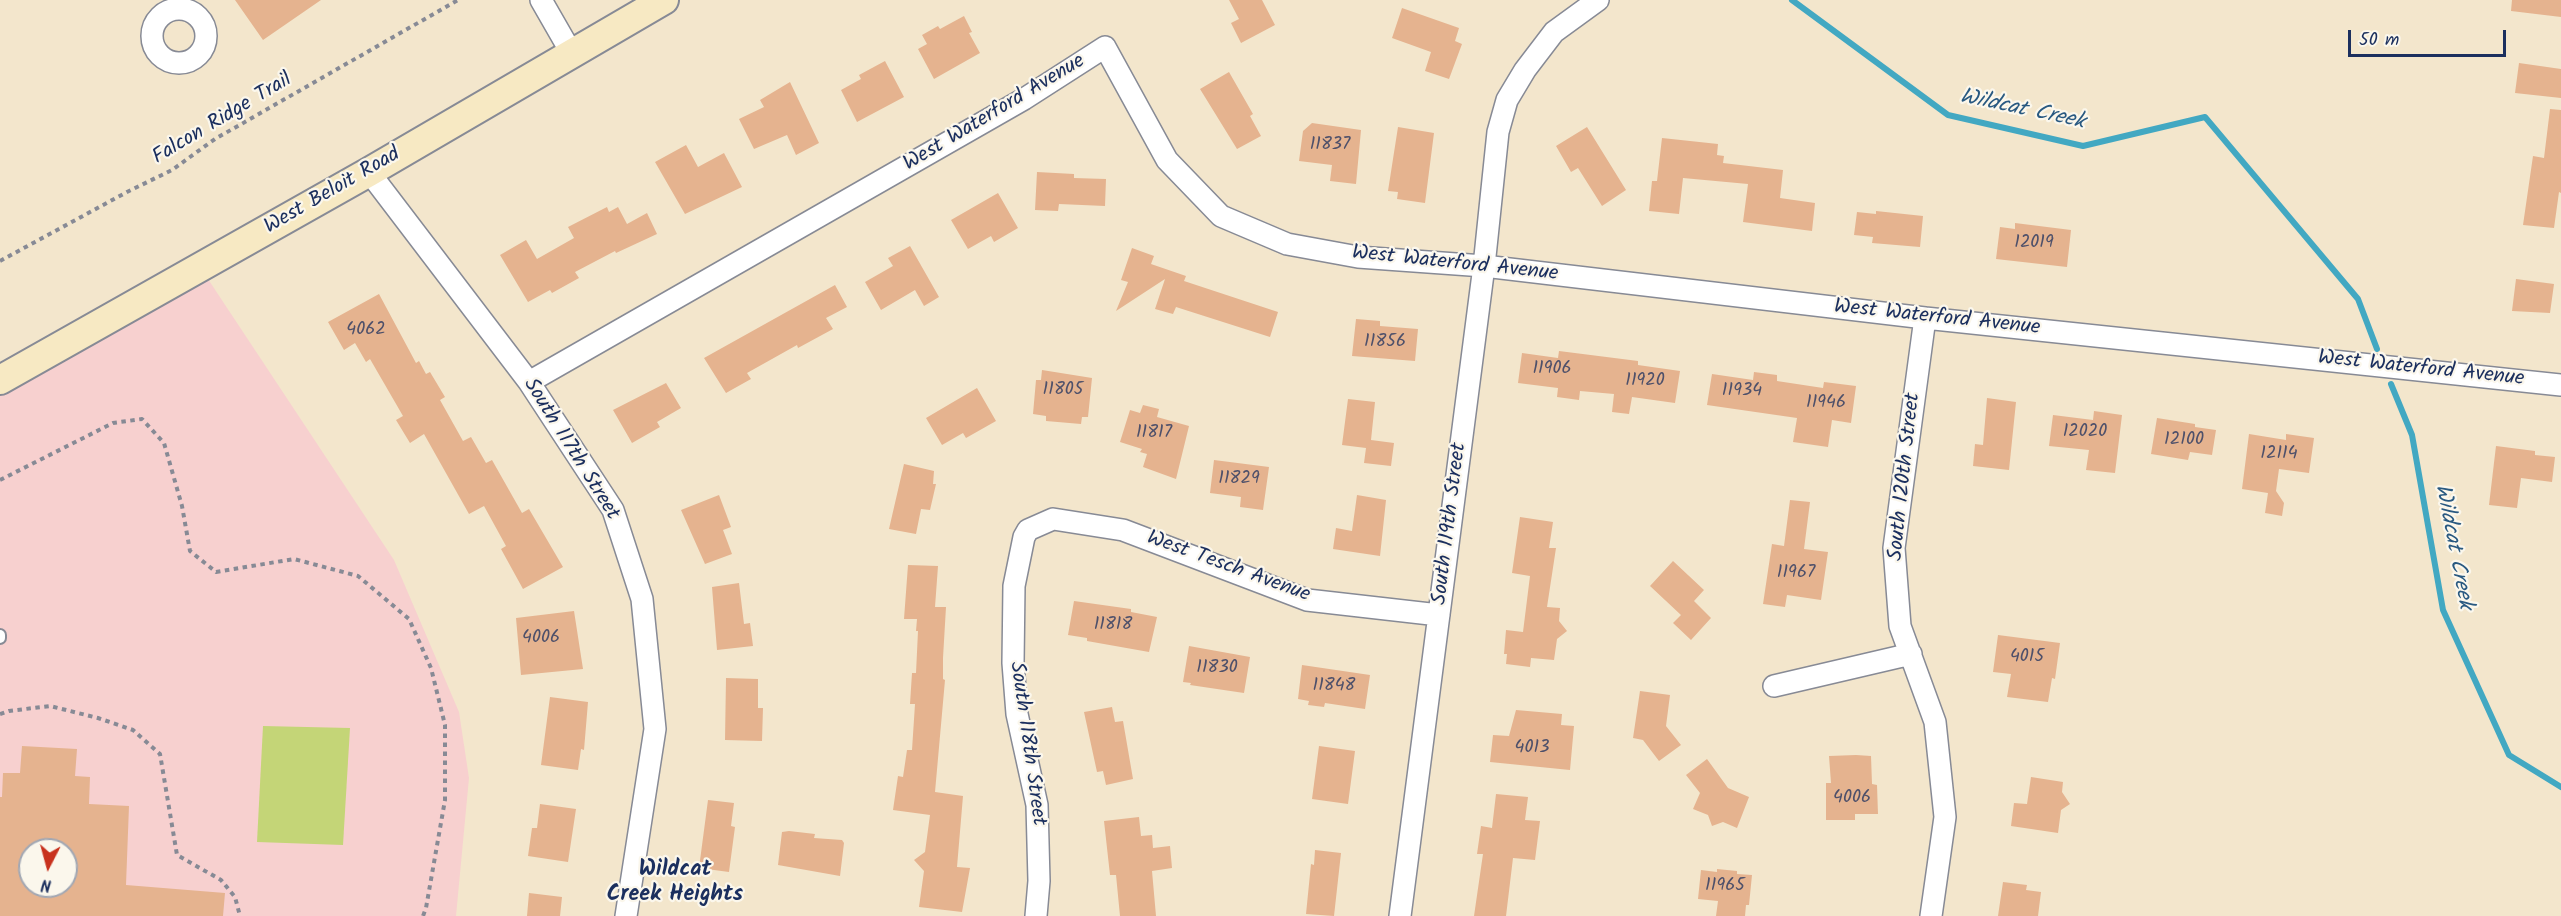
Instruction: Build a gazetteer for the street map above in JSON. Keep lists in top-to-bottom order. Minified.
{"streets":{"main road":["West Beloit Road"],"street":["West Waterford Avenue","South 117th Street","South 120th Street","South 119th Street","West Tesch Avenue","South 118th Street"],"path":["Falcon Ridge Trail"]},"crossings":[["West Waterford Avenue","South 117th Street"],["West Waterford Avenue","South 120th Street"],["West Waterford Avenue","South 119th Street"],["West Beloit Road","South 117th Street"],["South 119th Street","West Tesch Avenue"],["West Tesch Avenue","South 118th Street"]],"districts":["Wildcat Creek Heights"],"water":["Wildcat Creek"],"house_numbers":["11837","12019","4062","11856","11906","11920","11805","11934","11946","12020","11817","12100","12114","11829","11967","11818","4006","4015","11830","11848","4013","4006","11965"],"scale_bar":"50 m","north":"bottom"}
